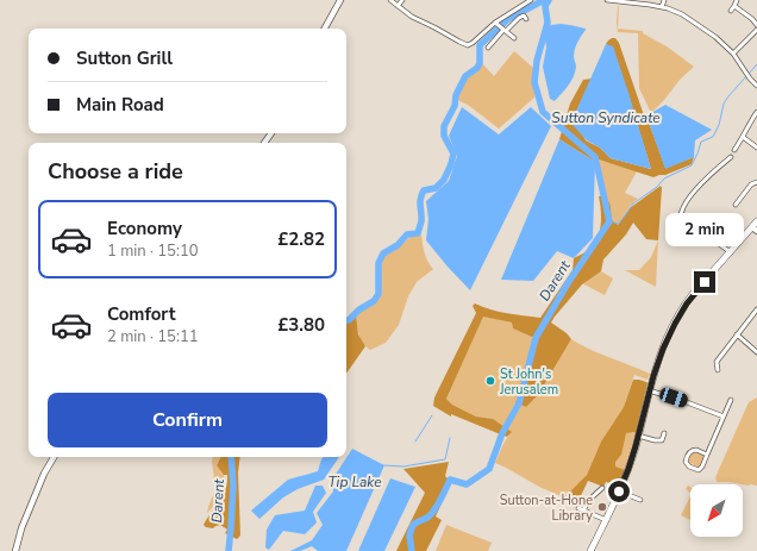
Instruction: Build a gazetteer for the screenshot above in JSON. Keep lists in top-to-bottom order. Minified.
{"water":["Sutton Syndicate","Darent","Tip Lake"],"places":["St John's Jerusalem","Sutton-at-Hone Library"],"north":"bottom left","page":{"banner":["Sutton Grill","Main Road"],"heading":"Choose a ride","list":[{"name":"Economy","note":"1 min · 15:10","value":"£2.82"},{"name":"Comfort","note":"2 min · 15:11","value":"£3.80"}],"bubble":"2 min","buttons":"Confirm"}}
